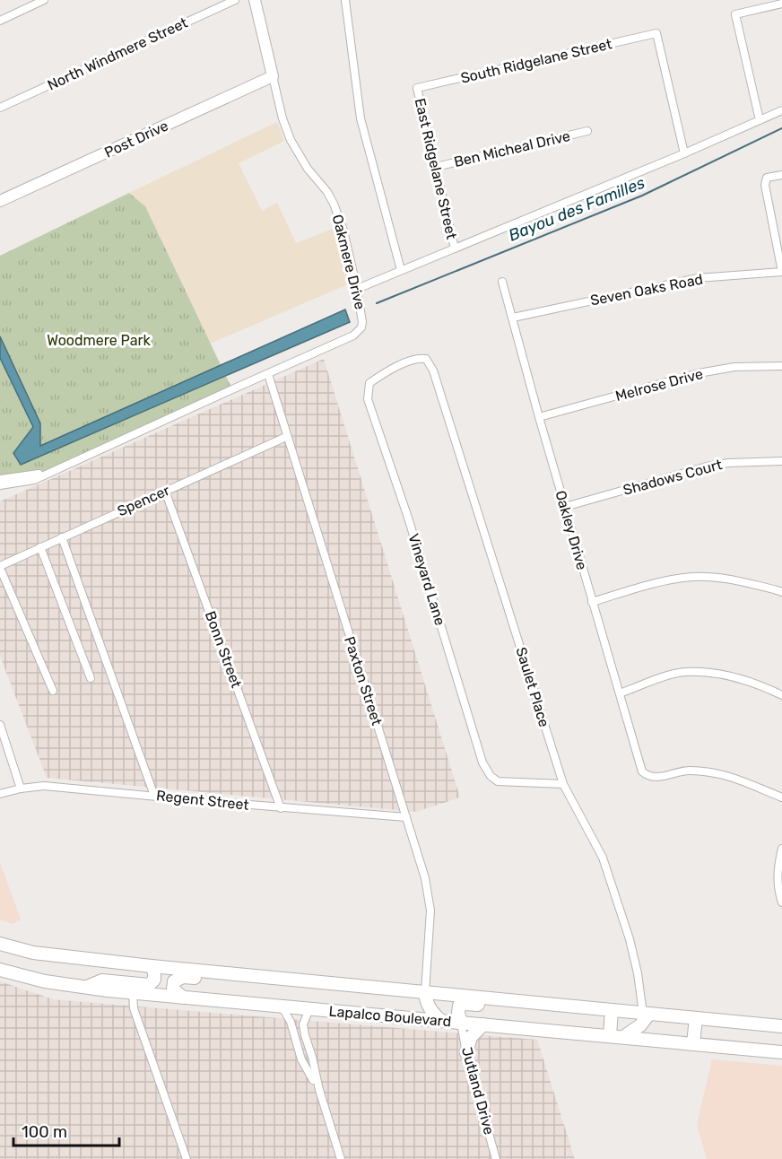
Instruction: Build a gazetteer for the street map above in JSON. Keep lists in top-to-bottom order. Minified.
{"streets":{"main road":["Lapalco Boulevard"],"street":["North Windmere Street","South Ridgelane Street","Post Drive","Ben Micheal Drive","East Ridgelane Street","Oakmere Drive","Seven Oaks Road","Melrose Drive","Shadows Court","Spencer","Oakley Drive","Vineyard Lane","Bonn Street","Paxton Street","Saulet Place","Regent Street","Jutland Drive"]},"crossings":[["South Ridgelane Street","East Ridgelane Street"],["Post Drive","Oakmere Drive"],["Ben Micheal Drive","East Ridgelane Street"],["Oakmere Drive","Paxton Street"],["Seven Oaks Road","Oakley Drive"],["Melrose Drive","Oakley Drive"],["Shadows Court","Oakley Drive"],["Spencer","Bonn Street"],["Spencer","Paxton Street"],["Vineyard Lane","Saulet Place"],["Bonn Street","Regent Street"],["Paxton Street","Regent Street"],["Paxton Street","Lapalco Boulevard"],["Saulet Place","Lapalco Boulevard"],["Lapalco Boulevard","Jutland Drive"]],"water":["Bayou des Familles"],"parks":["Woodmere Park"],"scale_bar":"100 m"}
